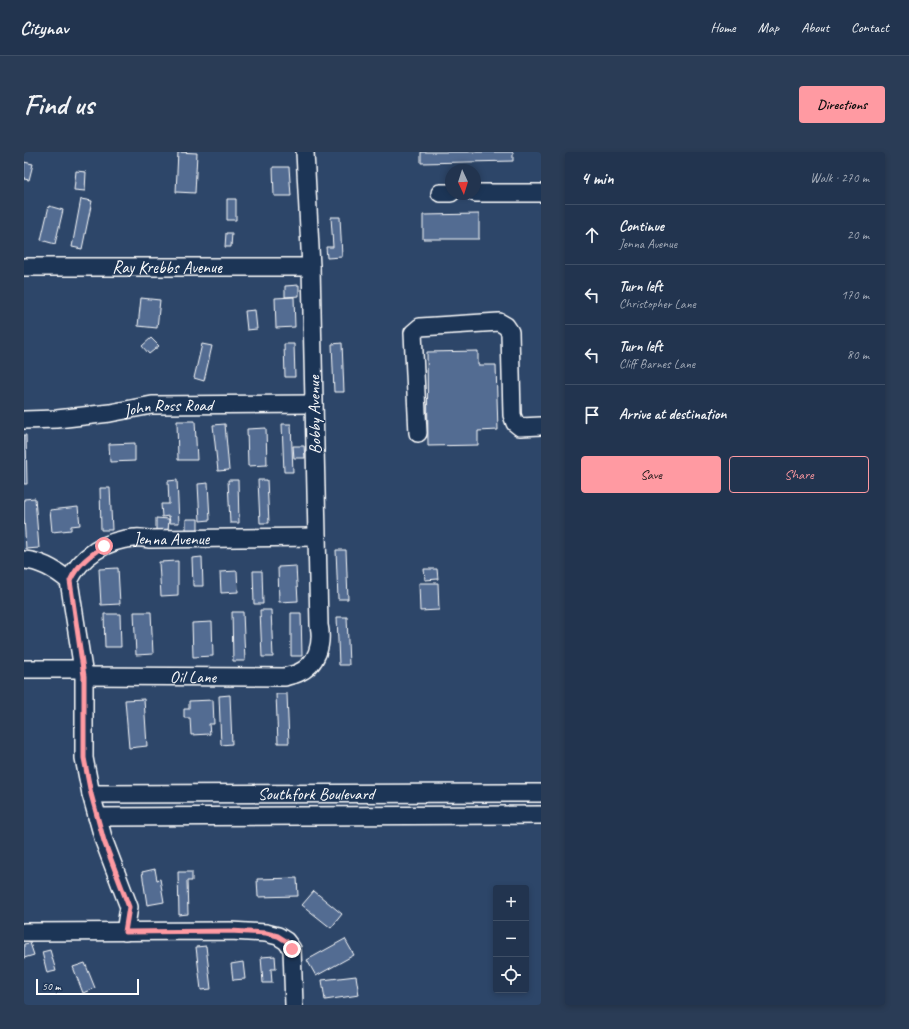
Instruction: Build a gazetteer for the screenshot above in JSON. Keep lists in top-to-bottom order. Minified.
{"streets":{"street":["Ray Krebbs Avenue","John Ross Road","Bobby Avenue","Jenna Avenue","Oil Lane","Southfork Boulevard"]},"crossings":[["Ray Krebbs Avenue","Bobby Avenue"],["John Ross Road","Bobby Avenue"],["Bobby Avenue","Jenna Avenue"],["Bobby Avenue","Oil Lane"]],"scale_bar":"50 m","north":"bottom","page":{"header":"Citynav","nav":["Home","Map","About","Contact"],"buttons":["Directions",["Save","Share"]],"title":"Find us","heading":["4 min","Walk · 270 m"],"list":[["Continue","Jenna Avenue","20 m"],["Turn left","Christopher Lane","170 m"],["Turn left","Cliff Barnes Lane","80 m"],"Arrive at destination"],"map_buttons":["+","−"],"scale":"50 m"}}
